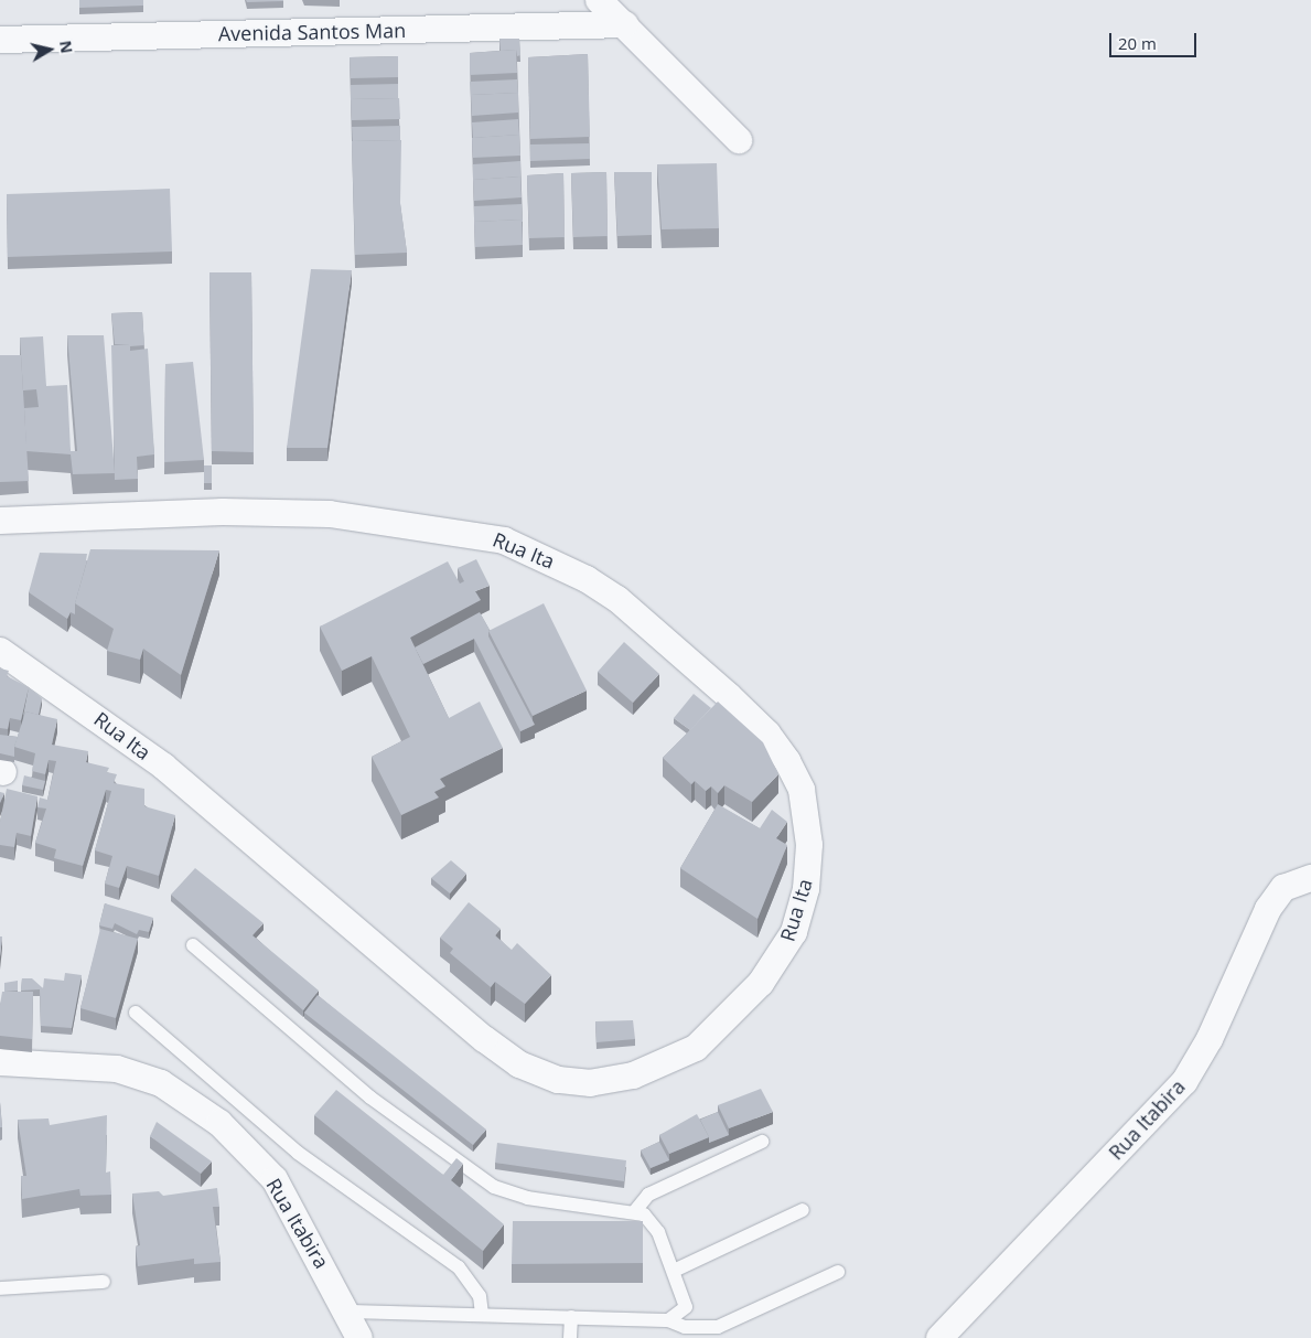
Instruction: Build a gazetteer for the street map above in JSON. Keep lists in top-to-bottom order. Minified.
{"streets":{"street":["Avenida Santos Man","Rua Ita","Rua Itabira"]},"scale_bar":"20 m","north":"right"}
